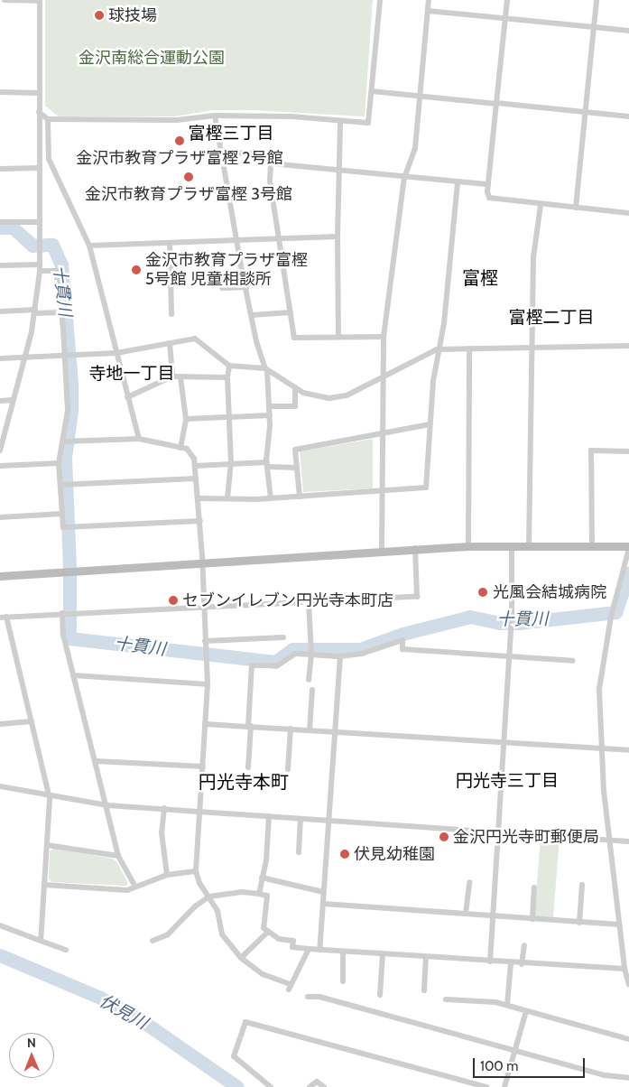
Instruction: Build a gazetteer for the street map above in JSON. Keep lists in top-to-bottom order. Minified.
{"districts":["富樫三丁目","富樫","富樫二丁目","寺地一丁目","円光寺三丁目","円光寺本町"],"water":["十貫川","伏見川"],"parks":["金沢南総合運動公園"],"places":["球技場","金沢市教育プラザ富樫 2号館","金沢市教育プラザ富樫 3号館","金沢市教育プラザ富樫 5号館 児童相談所","光風会結城病院","セブンイレブン円光寺本町店","金沢円光寺町郵便局","伏見幼稚園"],"scale_bar":"100 m","north":"top"}
